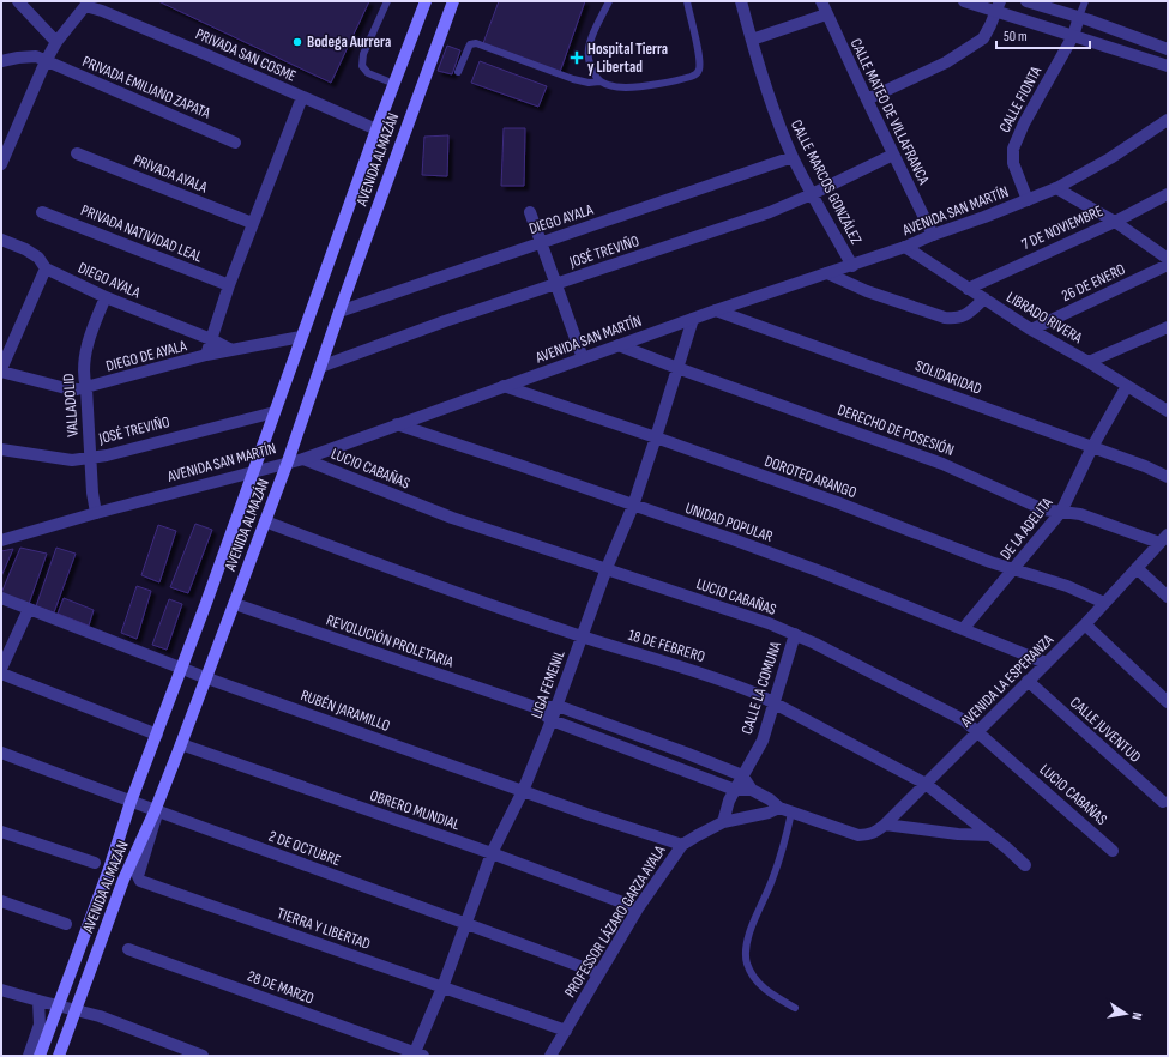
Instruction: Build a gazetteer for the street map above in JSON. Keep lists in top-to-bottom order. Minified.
{"streets":{"main road":["AVENIDA ALMAZÁN"],"street":["PRIVADA SAN COSME","PRIVADA EMILIANO ZAPATA","CALLE FIONTA","CALLE MATEO DE VILLAFRANCA","PRIVADA AYALA","CALLE MARCOS GONZÁLEZ","AVENIDA SAN MARTÍN","DIEGO AYALA","7 DE NOVIEMBRE","PRIVADA NATIVIDAD LEAL","JOSÉ TREVIÑO","26 DE ENERO","LIBRADO RIVERA","DIEGO DE AYALA","SOLIDARIDAD","VALLADOLID","DERECHO DE POSESIÓN","LUCIO CABAÑAS","DOROTEO ARANGO","UNIDAD POPULAR","DE LA ADELITA","REVOLUCIÓN PROLETARIA","18 DE FEBRERO","AVENIDA LA ESPERANZA","LIGA FEMENIL","CALLE LA COMUNA","RUBÉN JARAMILLO","CALLE JUVENTUD","OBRERO MUNDIAL","2 DE OCTUBRE","PROFESSOR LÁZARO GARZA AYALA","TIERRA Y LIBERTAD","28 DE MARZO"]},"crossings":[["PRIVADA SAN COSME","AVENIDA ALMAZÁN"],["CALLE FIONTA","AVENIDA SAN MARTÍN"],["CALLE MATEO DE VILLAFRANCA","AVENIDA SAN MARTÍN"],["CALLE MATEO DE VILLAFRANCA","JOSÉ TREVIÑO"],["AVENIDA ALMAZÁN","AVENIDA SAN MARTÍN"],["AVENIDA ALMAZÁN","DIEGO AYALA"],["AVENIDA ALMAZÁN","JOSÉ TREVIÑO"],["AVENIDA ALMAZÁN","DIEGO DE AYALA"],["AVENIDA ALMAZÁN","REVOLUCIÓN PROLETARIA"],["AVENIDA ALMAZÁN","18 DE FEBRERO"],["AVENIDA ALMAZÁN","RUBÉN JARAMILLO"],["AVENIDA ALMAZÁN","OBRERO MUNDIAL"],["AVENIDA ALMAZÁN","2 DE OCTUBRE"],["AVENIDA ALMAZÁN","TIERRA Y LIBERTAD"],["CALLE MARCOS GONZÁLEZ","AVENIDA SAN MARTÍN"],["CALLE MARCOS GONZÁLEZ","DIEGO AYALA"],["CALLE MARCOS GONZÁLEZ","JOSÉ TREVIÑO"],["AVENIDA SAN MARTÍN","LIBRADO RIVERA"],["AVENIDA SAN MARTÍN","SOLIDARIDAD"],["AVENIDA SAN MARTÍN","VALLADOLID"],["AVENIDA SAN MARTÍN","DERECHO DE POSESIÓN"],["AVENIDA SAN MARTÍN","LUCIO CABAÑAS"],["AVENIDA SAN MARTÍN","DOROTEO ARANGO"],["AVENIDA SAN MARTÍN","UNIDAD POPULAR"],["AVENIDA SAN MARTÍN","LIGA FEMENIL"],["DIEGO AYALA","DIEGO DE AYALA"],["DIEGO AYALA","VALLADOLID"],["7 DE NOVIEMBRE","LIBRADO RIVERA"],["JOSÉ TREVIÑO","VALLADOLID"],["26 DE ENERO","LIBRADO RIVERA"],["LIBRADO RIVERA","DE LA ADELITA"],["DIEGO DE AYALA","VALLADOLID"],["SOLIDARIDAD","DE LA ADELITA"],["DERECHO DE POSESIÓN","DE LA ADELITA"],["DERECHO DE POSESIÓN","AVENIDA LA ESPERANZA"],["DERECHO DE POSESIÓN","LIGA FEMENIL"],["LUCIO CABAÑAS","AVENIDA LA ESPERANZA"],["LUCIO CABAÑAS","LIGA FEMENIL"],["LUCIO CABAÑAS","CALLE LA COMUNA"],["DOROTEO ARANGO","DE LA ADELITA"],["DOROTEO ARANGO","AVENIDA LA ESPERANZA"],["DOROTEO ARANGO","LIGA FEMENIL"],["UNIDAD POPULAR","DE LA ADELITA"],["UNIDAD POPULAR","AVENIDA LA ESPERANZA"],["UNIDAD POPULAR","LIGA FEMENIL"],["REVOLUCIÓN PROLETARIA","LIGA FEMENIL"],["REVOLUCIÓN PROLETARIA","CALLE LA COMUNA"],["18 DE FEBRERO","AVENIDA LA ESPERANZA"],["18 DE FEBRERO","LIGA FEMENIL"],["18 DE FEBRERO","CALLE LA COMUNA"],["AVENIDA LA ESPERANZA","CALLE JUVENTUD"],["LIGA FEMENIL","RUBÉN JARAMILLO"],["LIGA FEMENIL","OBRERO MUNDIAL"],["LIGA FEMENIL","2 DE OCTUBRE"],["LIGA FEMENIL","TIERRA Y LIBERTAD"],["LIGA FEMENIL","28 DE MARZO"],["CALLE LA COMUNA","PROFESSOR LÁZARO GARZA AYALA"],["RUBÉN JARAMILLO","PROFESSOR LÁZARO GARZA AYALA"],["OBRERO MUNDIAL","PROFESSOR LÁZARO GARZA AYALA"],["2 DE OCTUBRE","PROFESSOR LÁZARO GARZA AYALA"],["2 DE OCTUBRE","TIERRA Y LIBERTAD"],["PROFESSOR LÁZARO GARZA AYALA","TIERRA Y LIBERTAD"]],"places":{"other":["Bodega Aurrera"],"health":["Hospital Tierra y Libertad"]},"scale_bar":"50 m","north":"right"}
